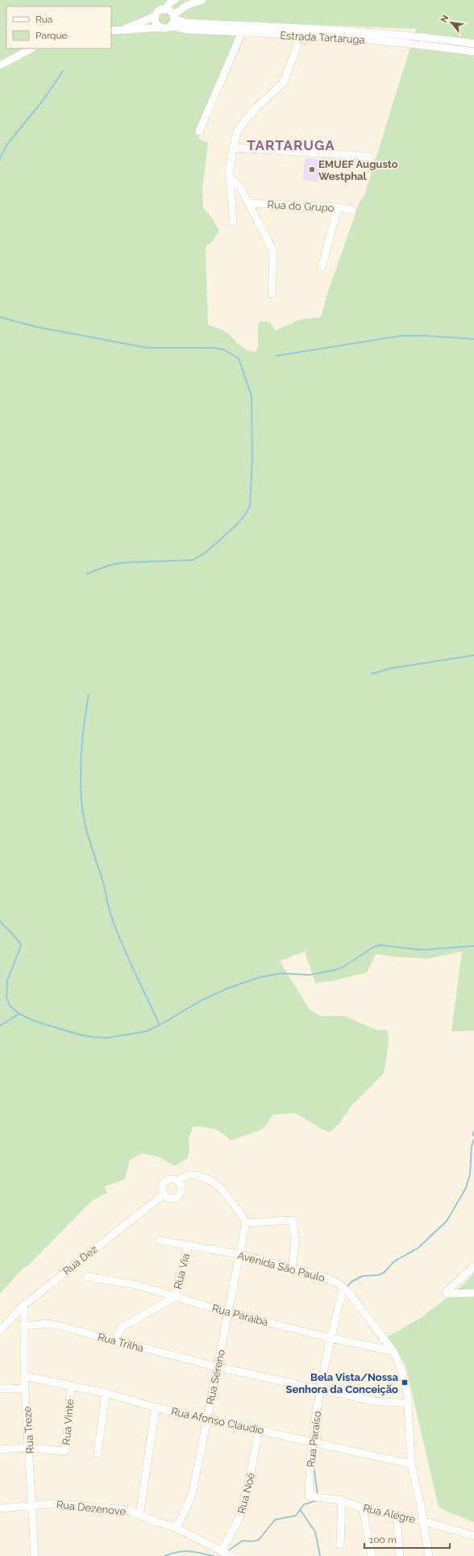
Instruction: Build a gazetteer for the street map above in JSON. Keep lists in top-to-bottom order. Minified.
{"streets":{"street":["Estrada Tartaruga","Rua do Grupo","Rua Dez","Avenida São Paulo","Rua Via","Rua Paraíba","Rua Trilha","Rua Sereno","Rua Afonso Claudio","Rua Vinte","Rua Treze","Rua Paraíso","Rua Noé","Rua Dezenove","Rua Alegre"]},"crossings":[["Rua Dez","Rua Treze"],["Avenida São Paulo","Rua Via"],["Avenida São Paulo","Rua Paraíba"],["Avenida São Paulo","Rua Trilha"],["Avenida São Paulo","Rua Sereno"],["Avenida São Paulo","Rua Afonso Claudio"],["Avenida São Paulo","Rua Paraíso"],["Avenida São Paulo","Rua Alegre"],["Rua Via","Rua Paraíba"],["Rua Paraíba","Rua Sereno"],["Rua Paraíba","Rua Paraíso"],["Rua Trilha","Rua Sereno"],["Rua Trilha","Rua Treze"],["Rua Trilha","Rua Paraíso"],["Rua Sereno","Rua Afonso Claudio"],["Rua Sereno","Rua Dezenove"],["Rua Afonso Claudio","Rua Vinte"],["Rua Afonso Claudio","Rua Treze"],["Rua Afonso Claudio","Rua Paraíso"],["Rua Afonso Claudio","Rua Noé"],["Rua Vinte","Rua Treze"],["Rua Treze","Rua Dezenove"],["Rua Paraíso","Rua Alegre"],["Rua Noé","Rua Dezenove"]],"districts":["TARTARUGA"],"places":{"other":["EMUEF Augusto Westphal"],"transit":["Bela Vista/Nossa Senhora da Conceição"]},"legend":["Rua","Parque"],"scale_bar":"100 m","north":"top left"}
